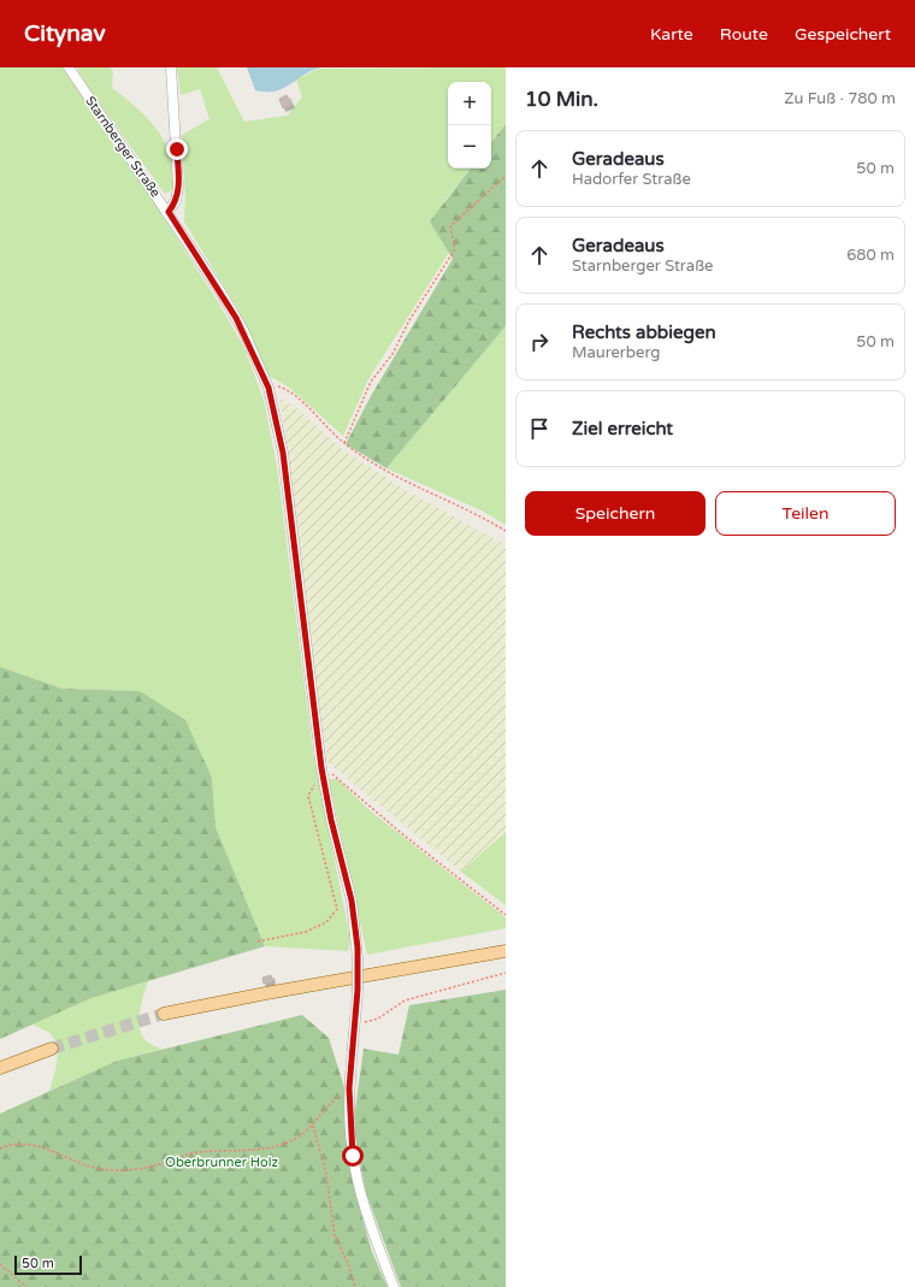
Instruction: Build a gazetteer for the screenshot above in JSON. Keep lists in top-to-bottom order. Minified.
{"streets":{"street":["Starnberger Straße"]},"parks":["Oberbrunner Holz"],"scale_bar":"50 m","page":{"header":"Citynav","nav":["Karte","Route","Gespeichert"],"heading":["10 Min.","Zu Fuß · 780 m"],"map_buttons":["+","−"],"list":[["Geradeaus","Hadorfer Straße","50 m"],["Geradeaus","Starnberger Straße","680 m"],["Rechts abbiegen","Maurerberg","50 m"],"Ziel erreicht"],"buttons":["Speichern","Teilen"],"scale":"50 m"}}
